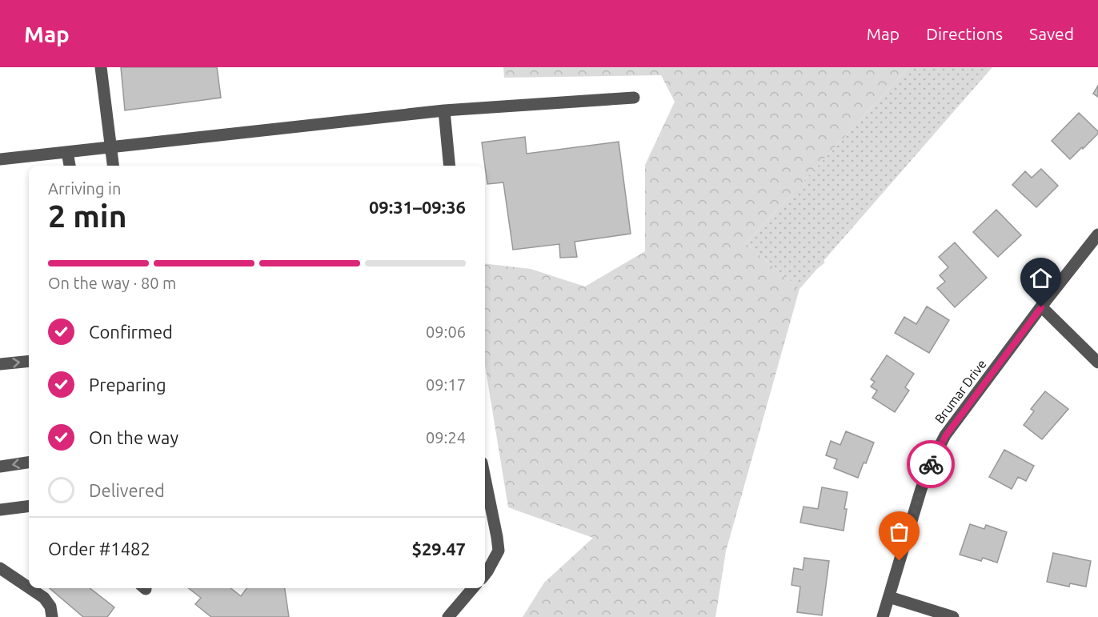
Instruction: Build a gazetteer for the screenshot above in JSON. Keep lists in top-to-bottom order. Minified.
{"streets":{"street":["Brumar Drive"]},"page":{"header":"Map","nav":["Map","Directions","Saved"],"heading":["2 min","Arriving in","09:31–09:36"],"panel":["Order #1482","$29.47"],"bar":"On the way · 80 m","list":[["Confirmed","09:06"],["Preparing","09:17"],["On the way","09:24"],"Delivered"]}}
